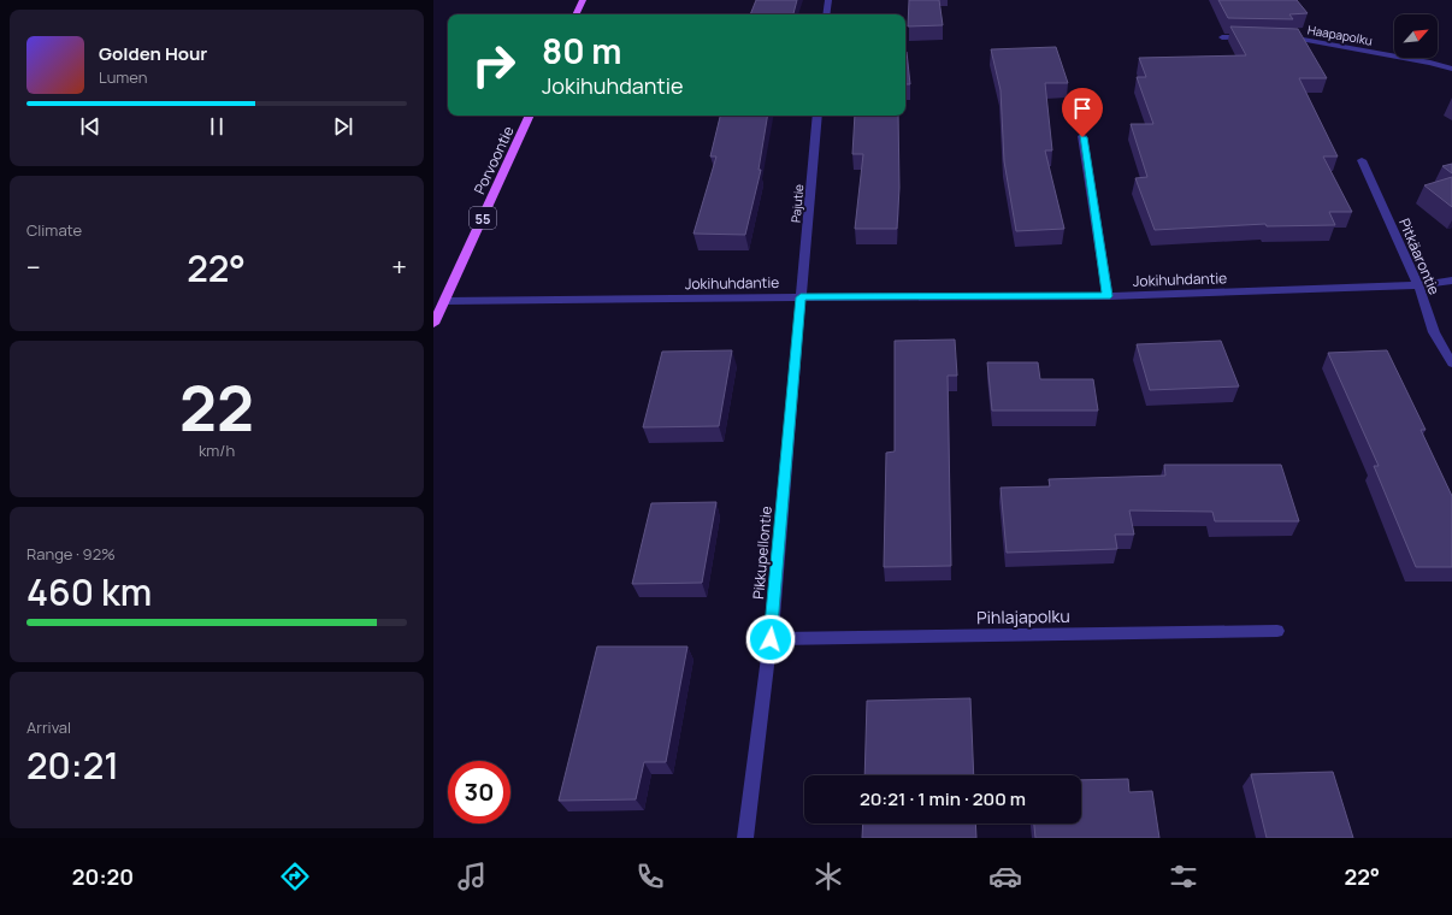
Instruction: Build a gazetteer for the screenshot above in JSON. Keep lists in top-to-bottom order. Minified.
{"streets":{"main road":["Porvoontie","55"],"street":["Haapapolku","Pajutie","Pitkäarontie","Jokihuhdantie","Pikkupellontie","Pihlajapolku"]},"crossings":[["Porvoontie","Jokihuhdantie"],["Pajutie","Jokihuhdantie"],["Pajutie","Pikkupellontie"],["Pitkäarontie","Jokihuhdantie"],["Jokihuhdantie","Pikkupellontie"],["Pikkupellontie","Pihlajapolku"]],"north":"top right","page":{"turn":["80 m","Jokihuhdantie"],"song":["Golden Hour","Lumen"],"tile":["Climate",["22","km/h"],["Range · 92%","460 km"],["Arrival","20:21"]],"heat":["−","22°","+"],"limit":"30","trip":"20:21 · 1 min · 200 m","tabs":["20:20","22°"]}}
